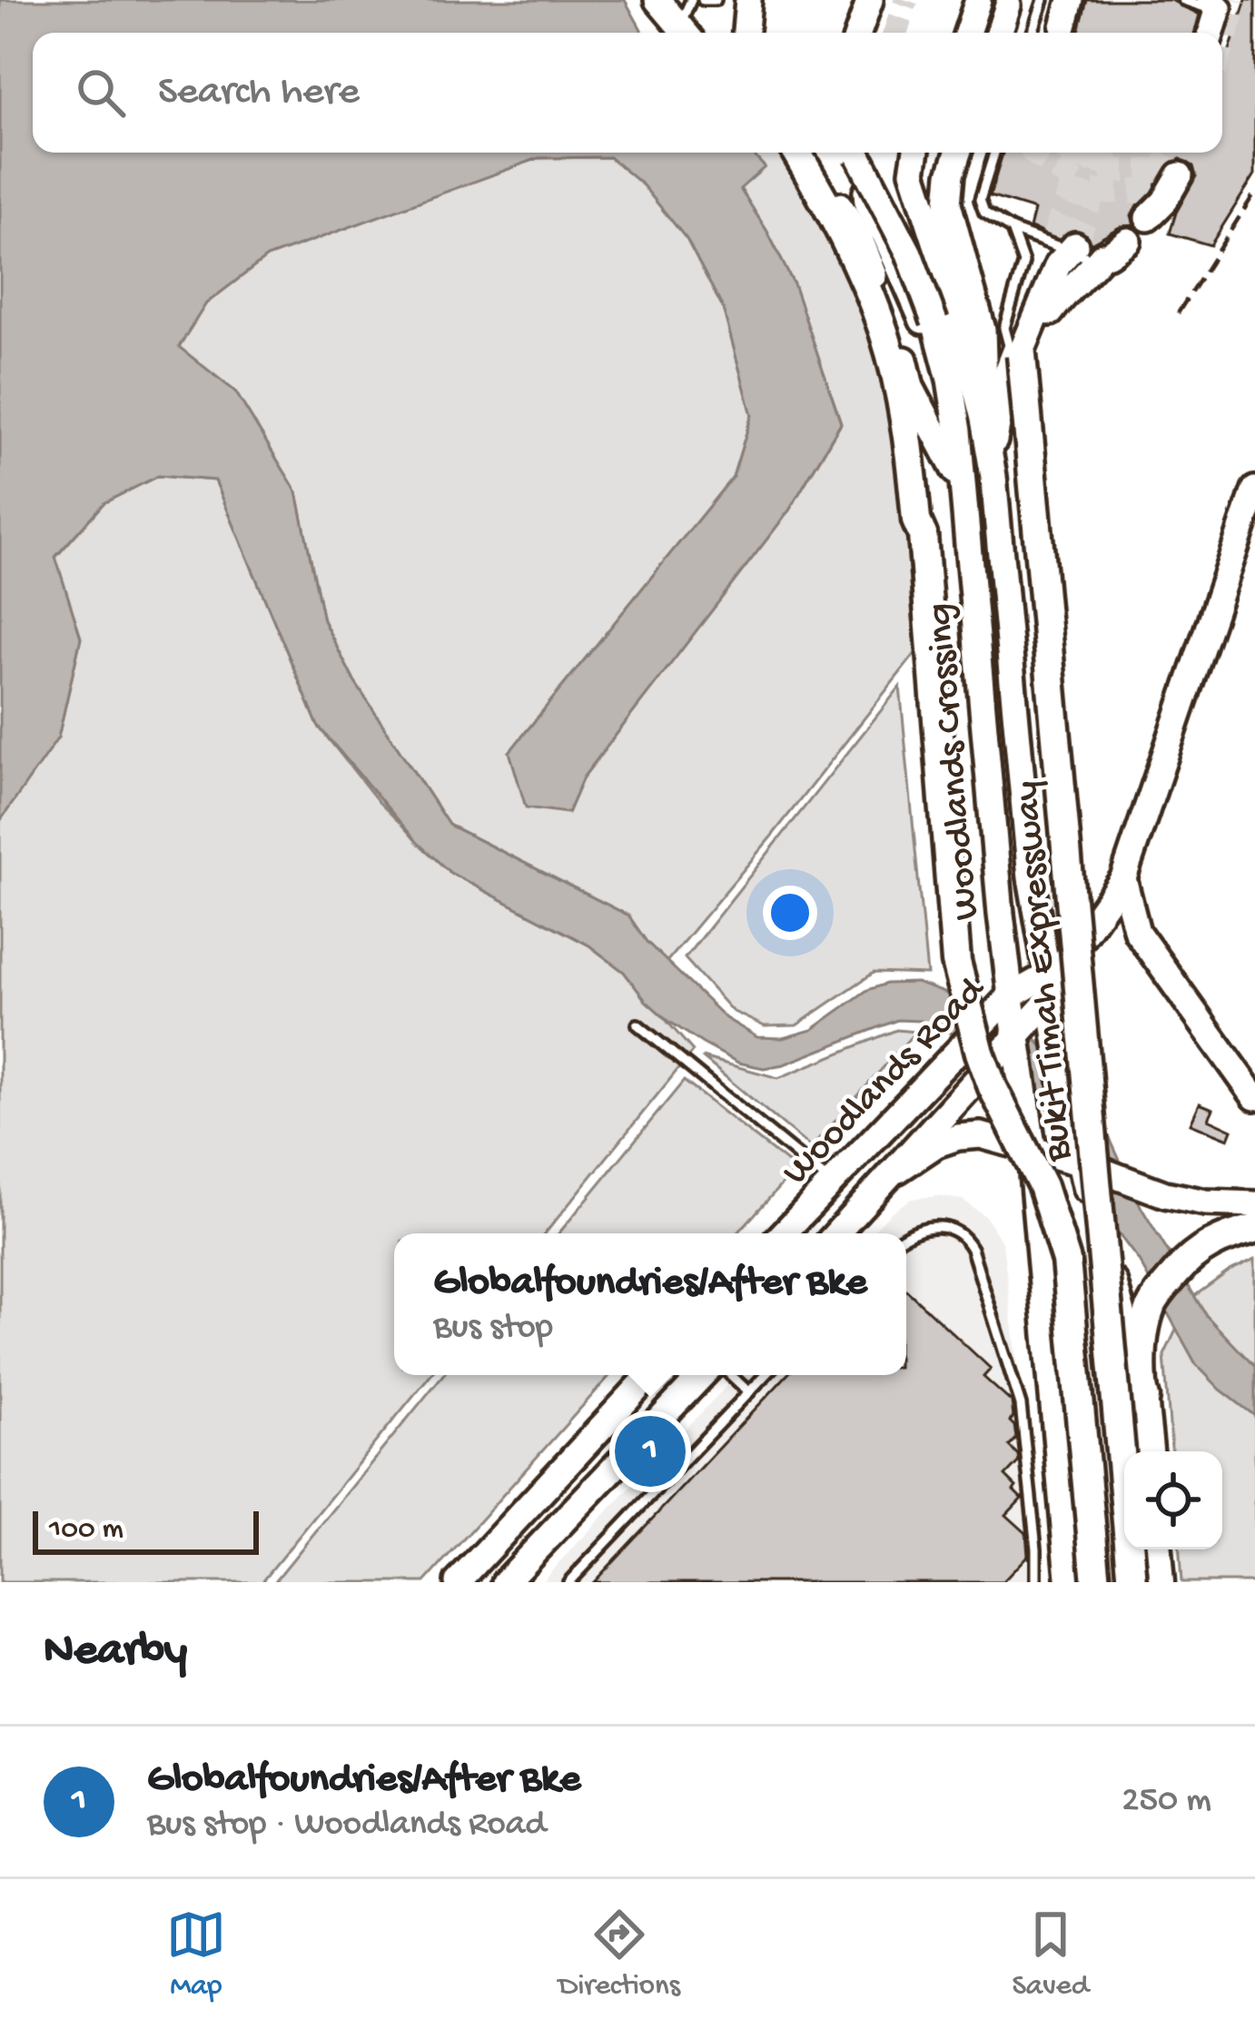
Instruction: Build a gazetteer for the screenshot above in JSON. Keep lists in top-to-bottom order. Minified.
{"streets":{"highway":["Bukit Timah Expressway"],"main road":["Woodlands Crossing","Woodlands Road"]},"crossings":[["Woodlands Crossing","Bukit Timah Expressway"],["Woodlands Crossing","Woodlands Road"]],"scale_bar":"100 m","page":{"search":"Search here","popup":["Globalfoundries/After Bke","Bus stop"],"pins":"1","scale":"100 m","heading":"Nearby","list":[{"mark":"1","name":"Globalfoundries/After Bke","note":"Bus stop · Woodlands Road","value":"250 m"}],"nav":["Map","Directions","Saved"]}}
